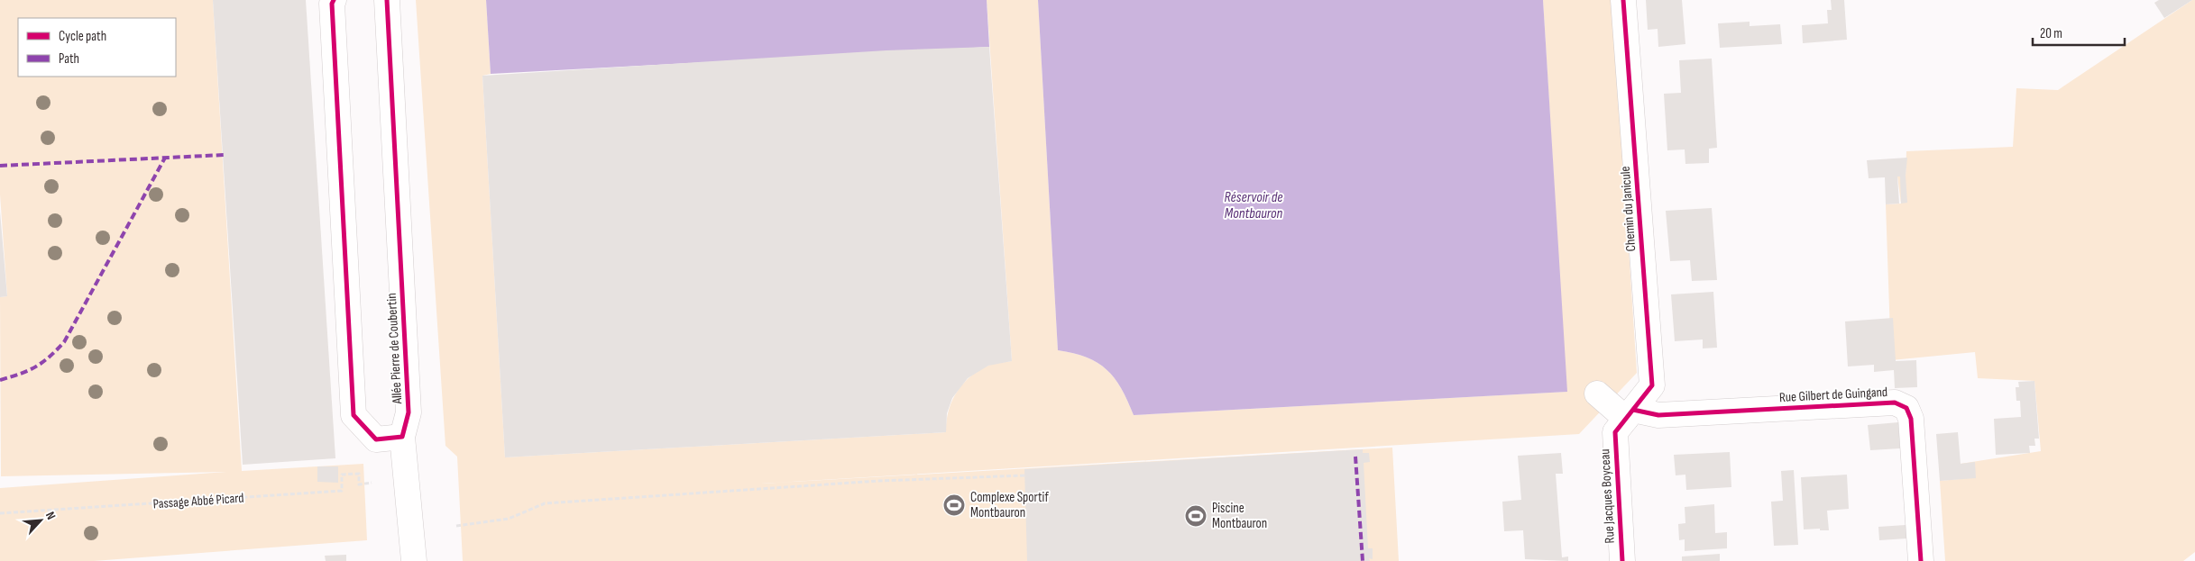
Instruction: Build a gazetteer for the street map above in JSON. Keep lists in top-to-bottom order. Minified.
{"streets":{"street":["Chemin du Janicule","Allée Pierre de Coubertin","Rue Gilbert de Guingand","Rue Jacques Boyceau"],"path":["Passage Abbé Picard"]},"crossings":[["Chemin du Janicule","Rue Gilbert de Guingand"],["Chemin du Janicule","Rue Jacques Boyceau"],["Rue Gilbert de Guingand","Rue Jacques Boyceau"]],"water":["Réservoir de Montbauron"],"places":{"sports":["Complexe Sportif Montbauron","Piscine Montbauron"]},"legend":["Cycle path","Path"],"scale_bar":"20 m","north":"top right"}
